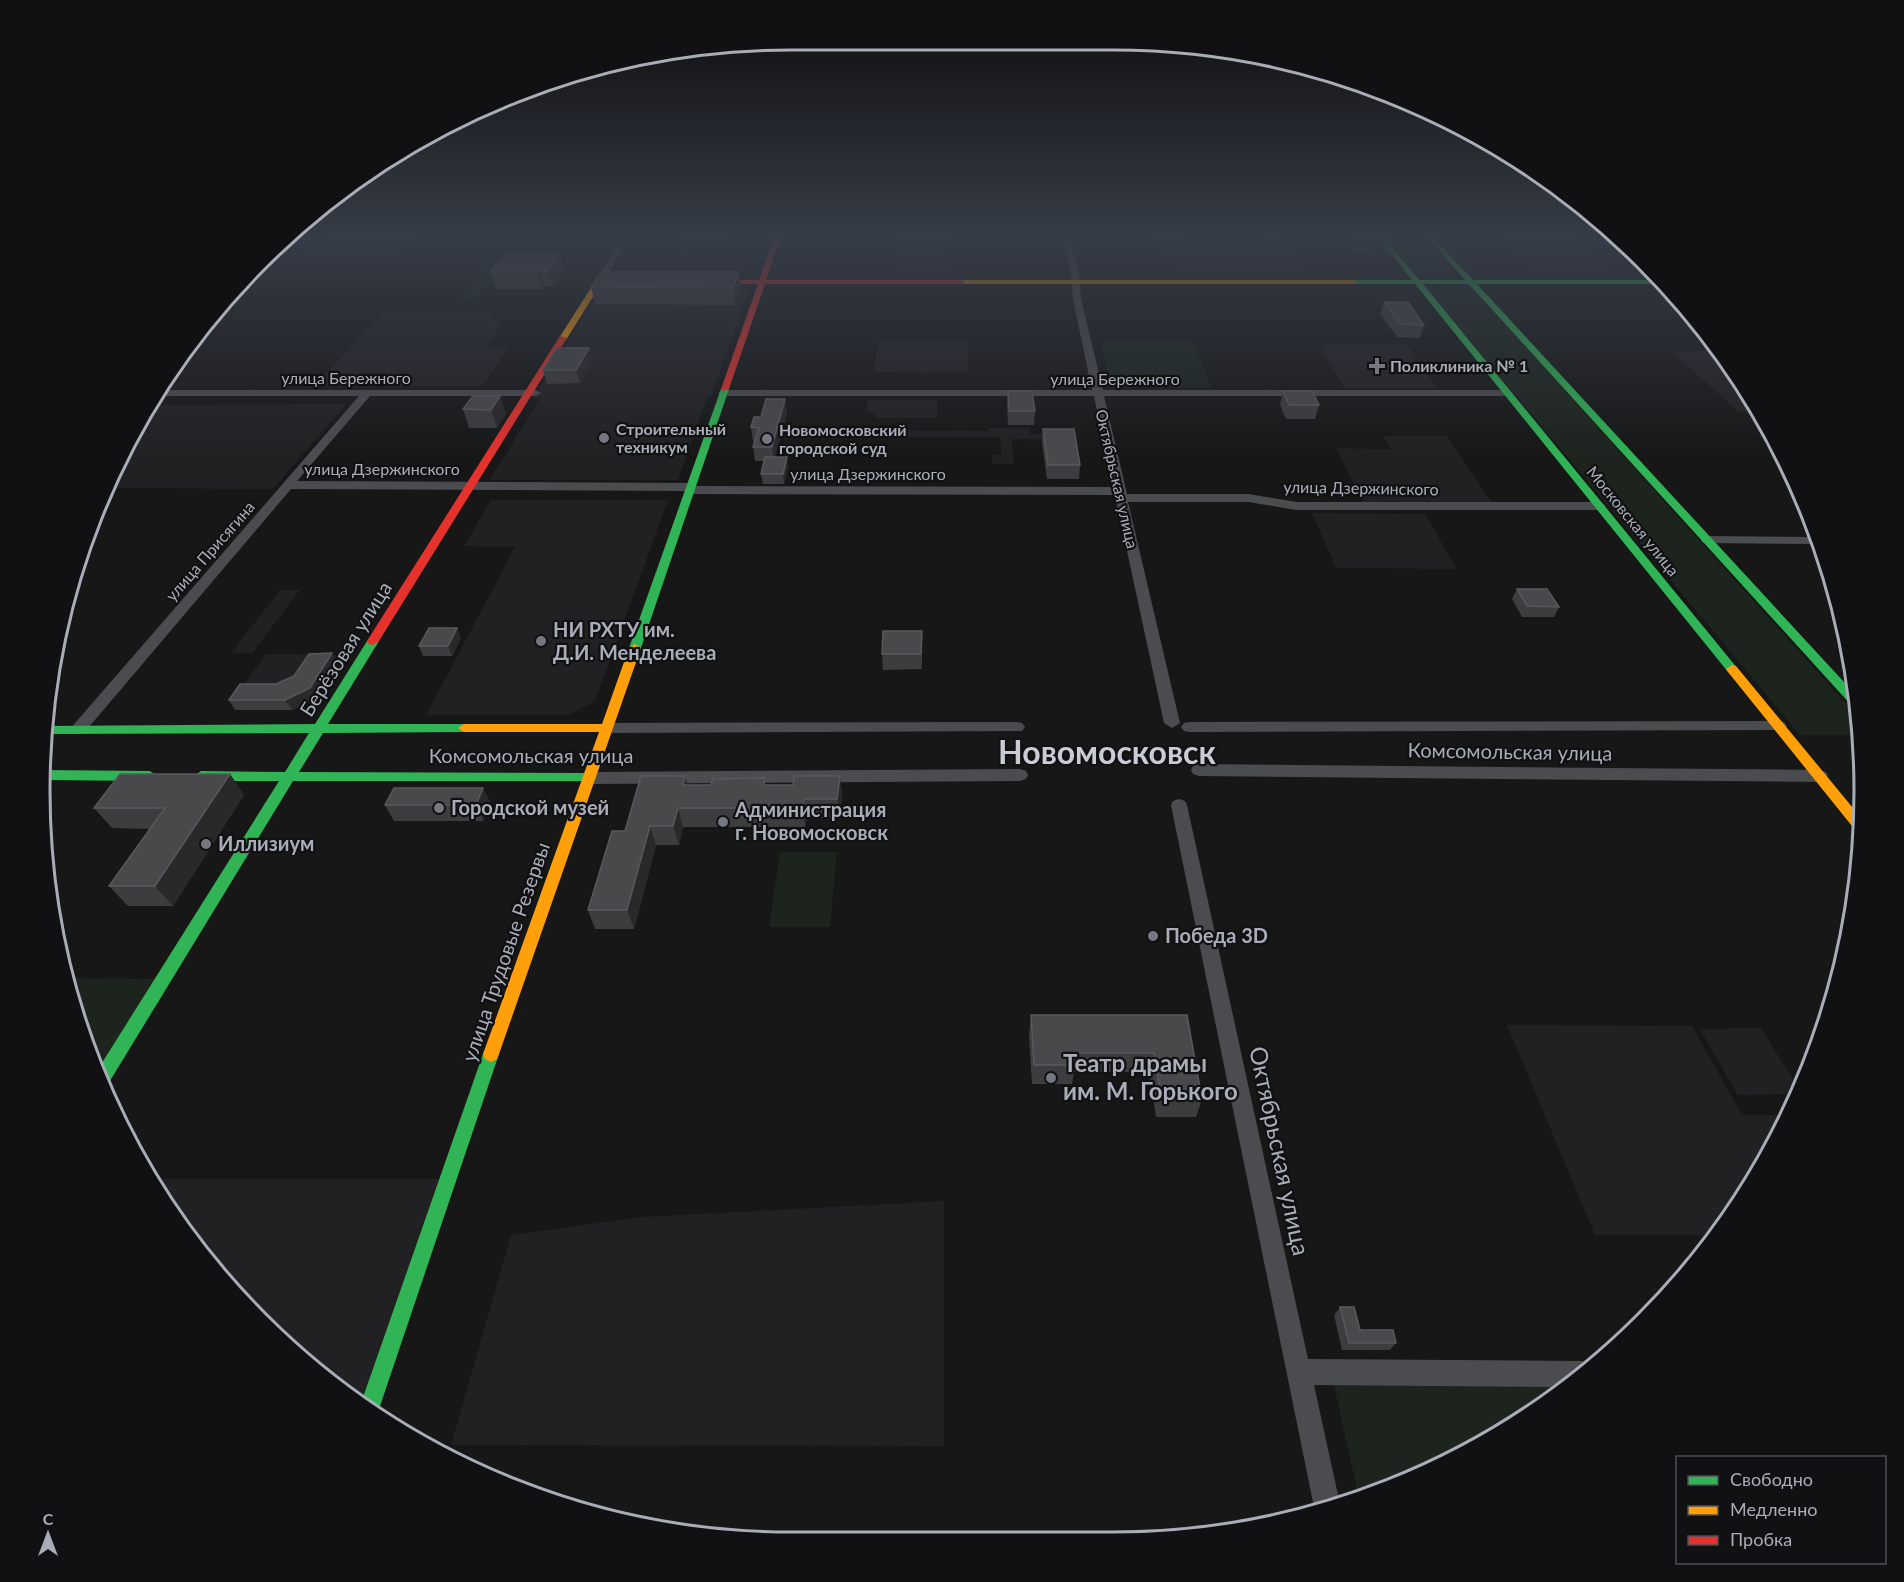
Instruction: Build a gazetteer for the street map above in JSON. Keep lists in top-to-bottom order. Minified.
{"streets":{"street":["улица Бережного","улица Дзержинского","Октябрьская улица","Московская улица","улица Присягина","Берёзовая улица","Комсомольская улица","улица Трудовые Резервы"]},"crossings":[["улица Бережного","Октябрьская улица"],["улица Бережного","Московская улица"],["улица Бережного","улица Присягина"],["улица Бережного","Берёзовая улица"],["улица Бережного","улица Трудовые Резервы"],["улица Дзержинского","Октябрьская улица"],["улица Дзержинского","Московская улица"],["улица Дзержинского","улица Присягина"],["улица Дзержинского","Берёзовая улица"],["улица Дзержинского","улица Трудовые Резервы"],["Московская улица","Комсомольская улица"],["улица Присягина","Комсомольская улица"],["Берёзовая улица","Комсомольская улица"],["Комсомольская улица","улица Трудовые Резервы"]],"districts":["Новомосковск"],"places":{"health":["Поликлиника № 1"],"other":["Строительный техникум","Новомосковский городской суд","НИ РХТУ им. Д.И. Менделеева","Городской музей","Администрация г. Новомосковск","Иллизиум","Победа 3D","Театр драмы им. М. Горького"]},"legend":["Свободно","Медленно","Пробка"],"north":"top"}
